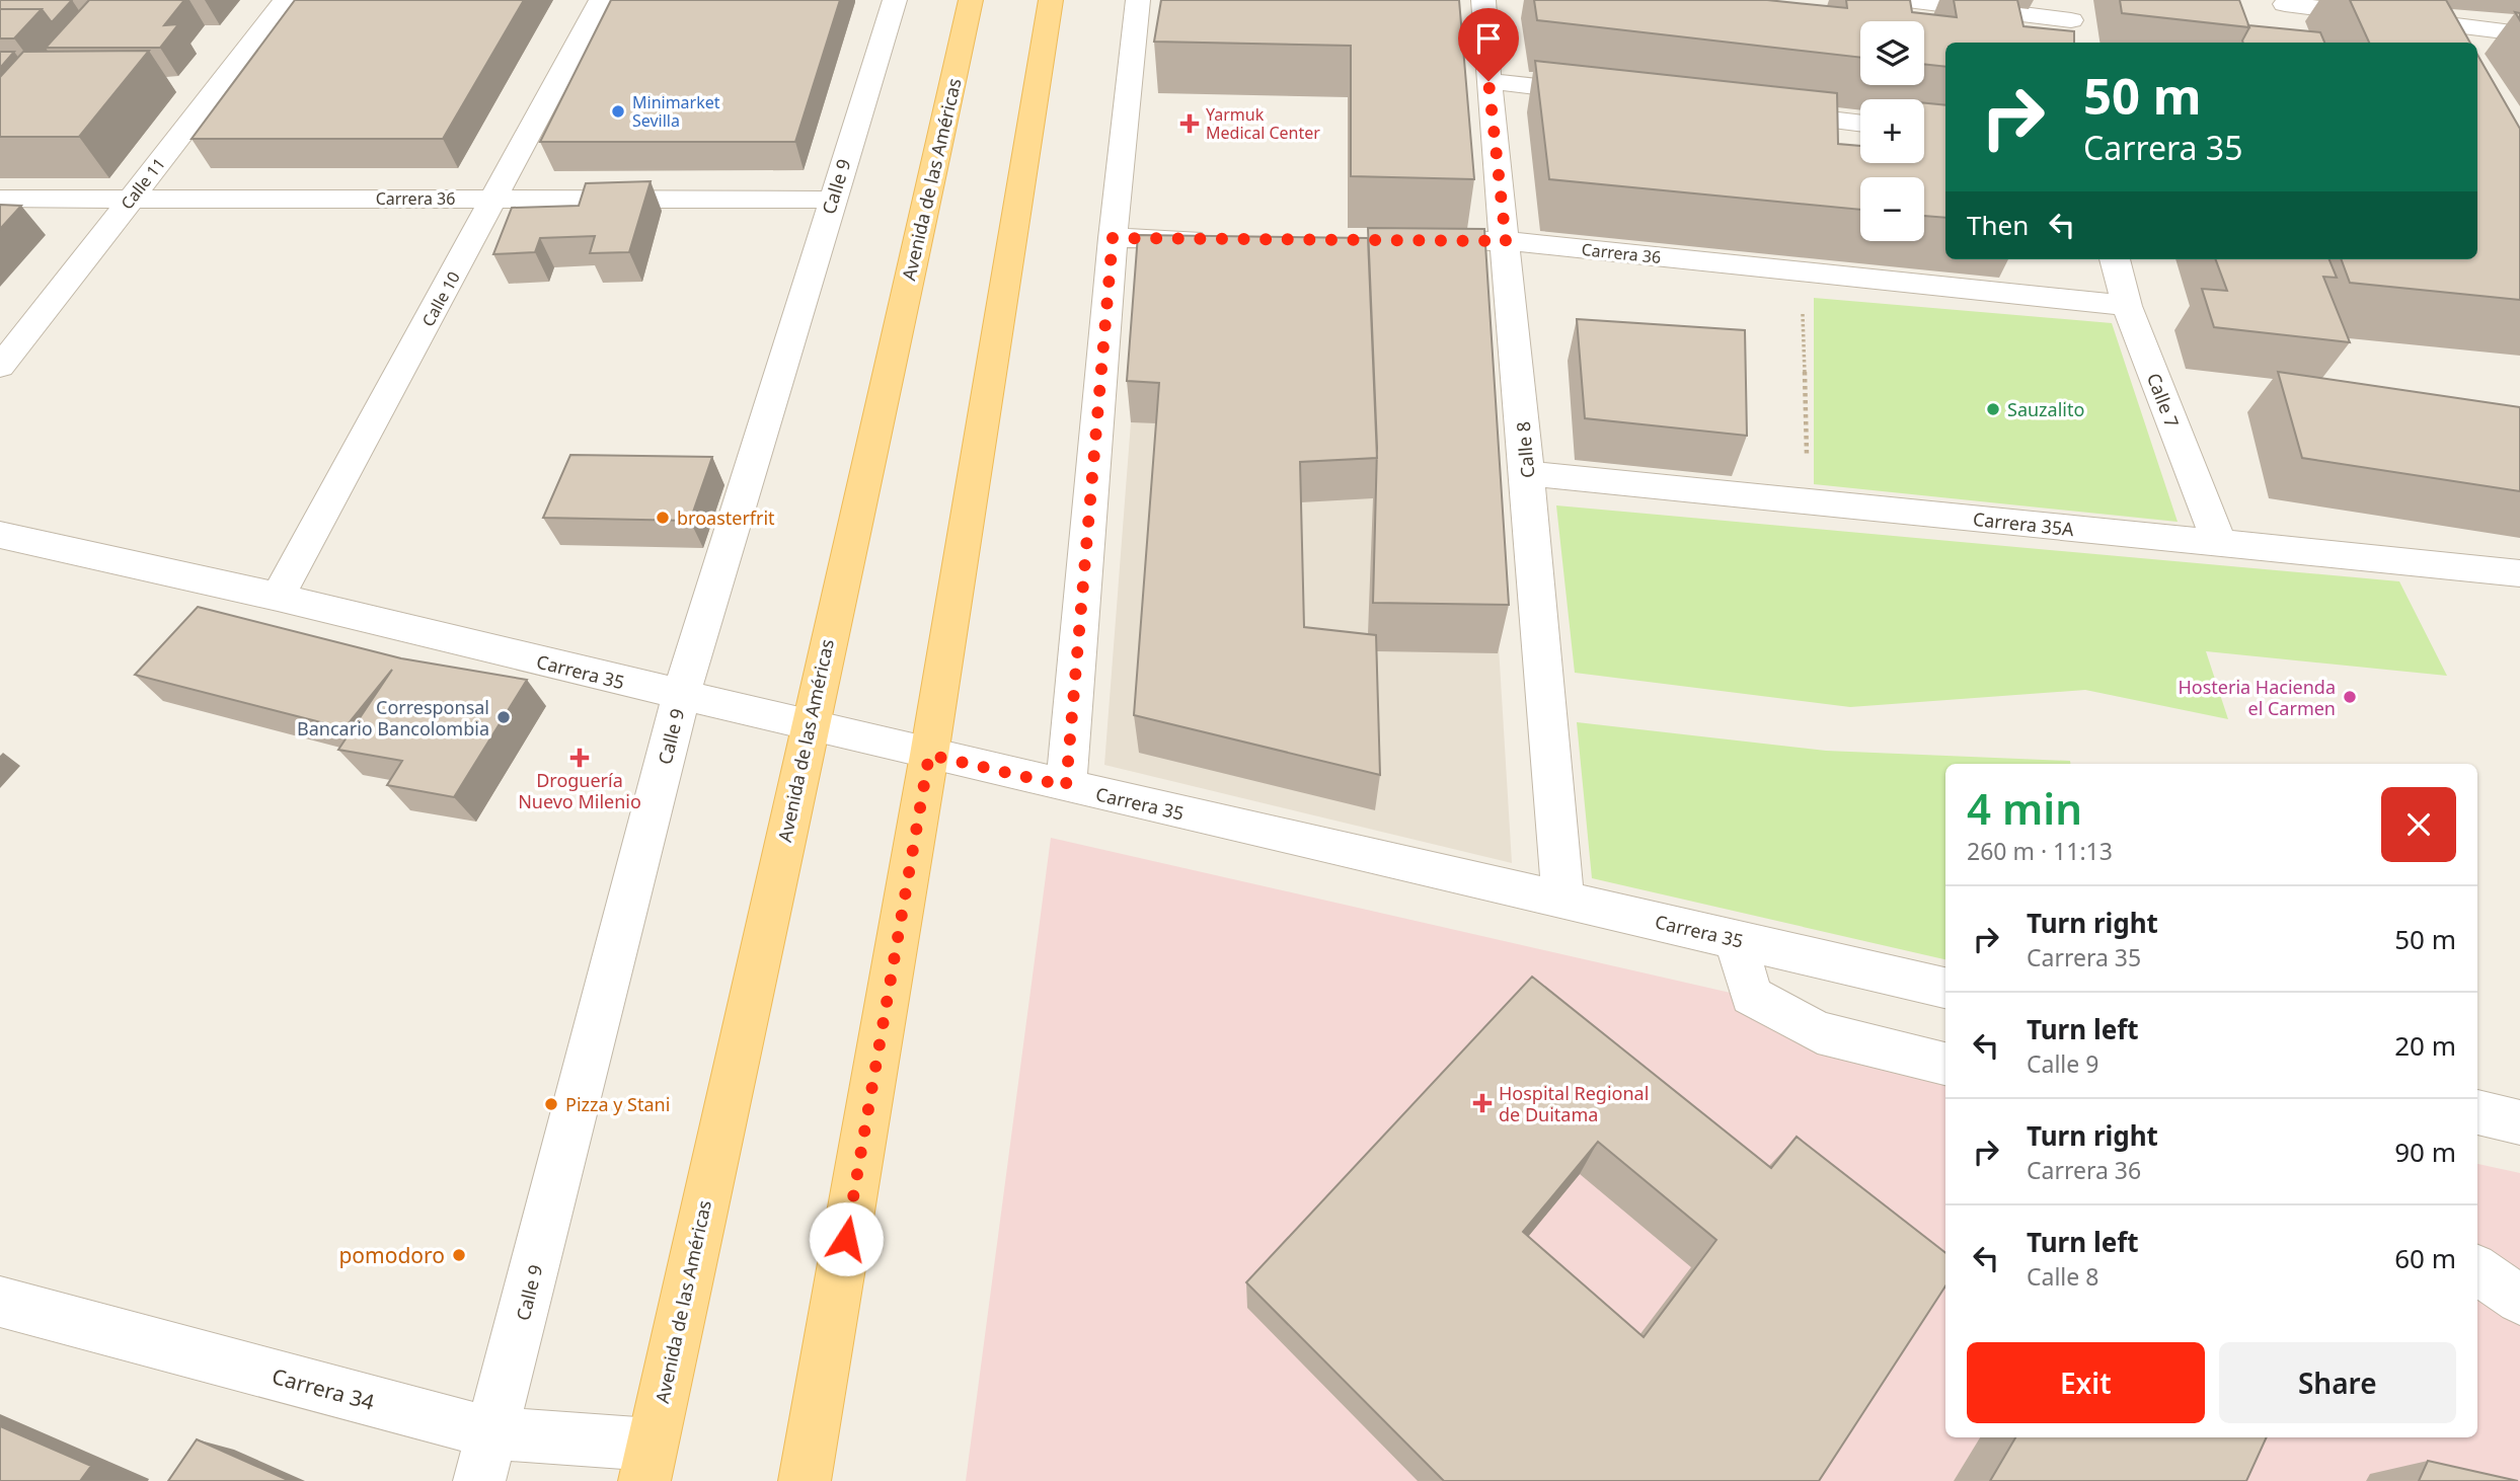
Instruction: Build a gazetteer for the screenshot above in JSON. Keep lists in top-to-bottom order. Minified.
{"streets":{"main road":["Avenida de las Américas"],"street":["Calle 11","Calle 9","Carrera 36","Calle 10","Calle 7","Calle 8","Carrera 35A","Carrera 35","Carrera 34"]},"crossings":[["Avenida de las Américas","Carrera 35"],["Avenida de las Américas","Carrera 34"],["Calle 11","Carrera 36"],["Calle 9","Carrera 36"],["Calle 9","Carrera 35"],["Calle 9","Carrera 34"],["Carrera 36","Calle 10"],["Carrera 36","Calle 7"],["Carrera 36","Calle 8"],["Calle 10","Carrera 35"],["Calle 7","Carrera 35A"],["Calle 8","Carrera 35A"],["Calle 8","Carrera 35"]],"places":{"other":["Minimarket Sevilla","Sauzalito","broasterfrit","Hosteria Hacienda el Carmen","Corresponsal Bancario Bancolombia","Pizza y Stani","pomodoro"],"health":["Yarmuk Medical Center","Droguería Nuevo Milenio","Hospital Regional de Duitama"]},"page":{"map_buttons":["+","−"],"turn":["50 m","Carrera 35"],"then":"Then","heading":["4 min","260 m · 11:13"],"list":[{"name":"Turn right","note":"Carrera 35","value":"50 m"},{"name":"Turn left","note":"Calle 9","value":"20 m"},{"name":"Turn right","note":"Carrera 36","value":"90 m"},{"name":"Turn left","note":"Calle 8","value":"60 m"}],"buttons":["Exit","Share"]}}
